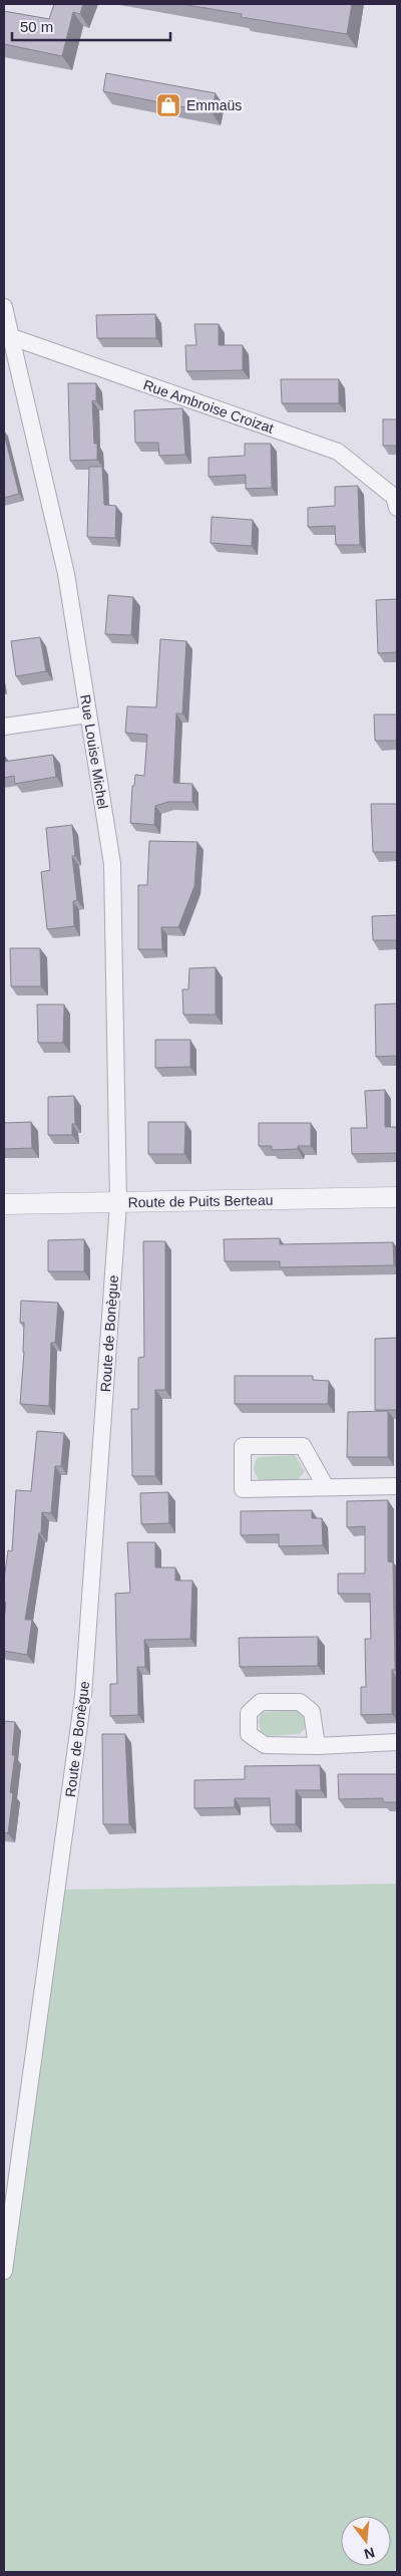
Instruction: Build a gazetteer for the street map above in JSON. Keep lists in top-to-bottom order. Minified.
{"streets":{"street":["Rue Ambroise Croizat","Rue Louise Michel","Route de Puits Berteau","Route de Bonègue"]},"crossings":[["Rue Ambroise Croizat","Rue Louise Michel"],["Rue Louise Michel","Route de Puits Berteau"],["Rue Louise Michel","Route de Bonègue"],["Route de Puits Berteau","Route de Bonègue"]],"places":{"shop":["Emmaüs"]},"scale_bar":"50 m","north":"bottom"}
